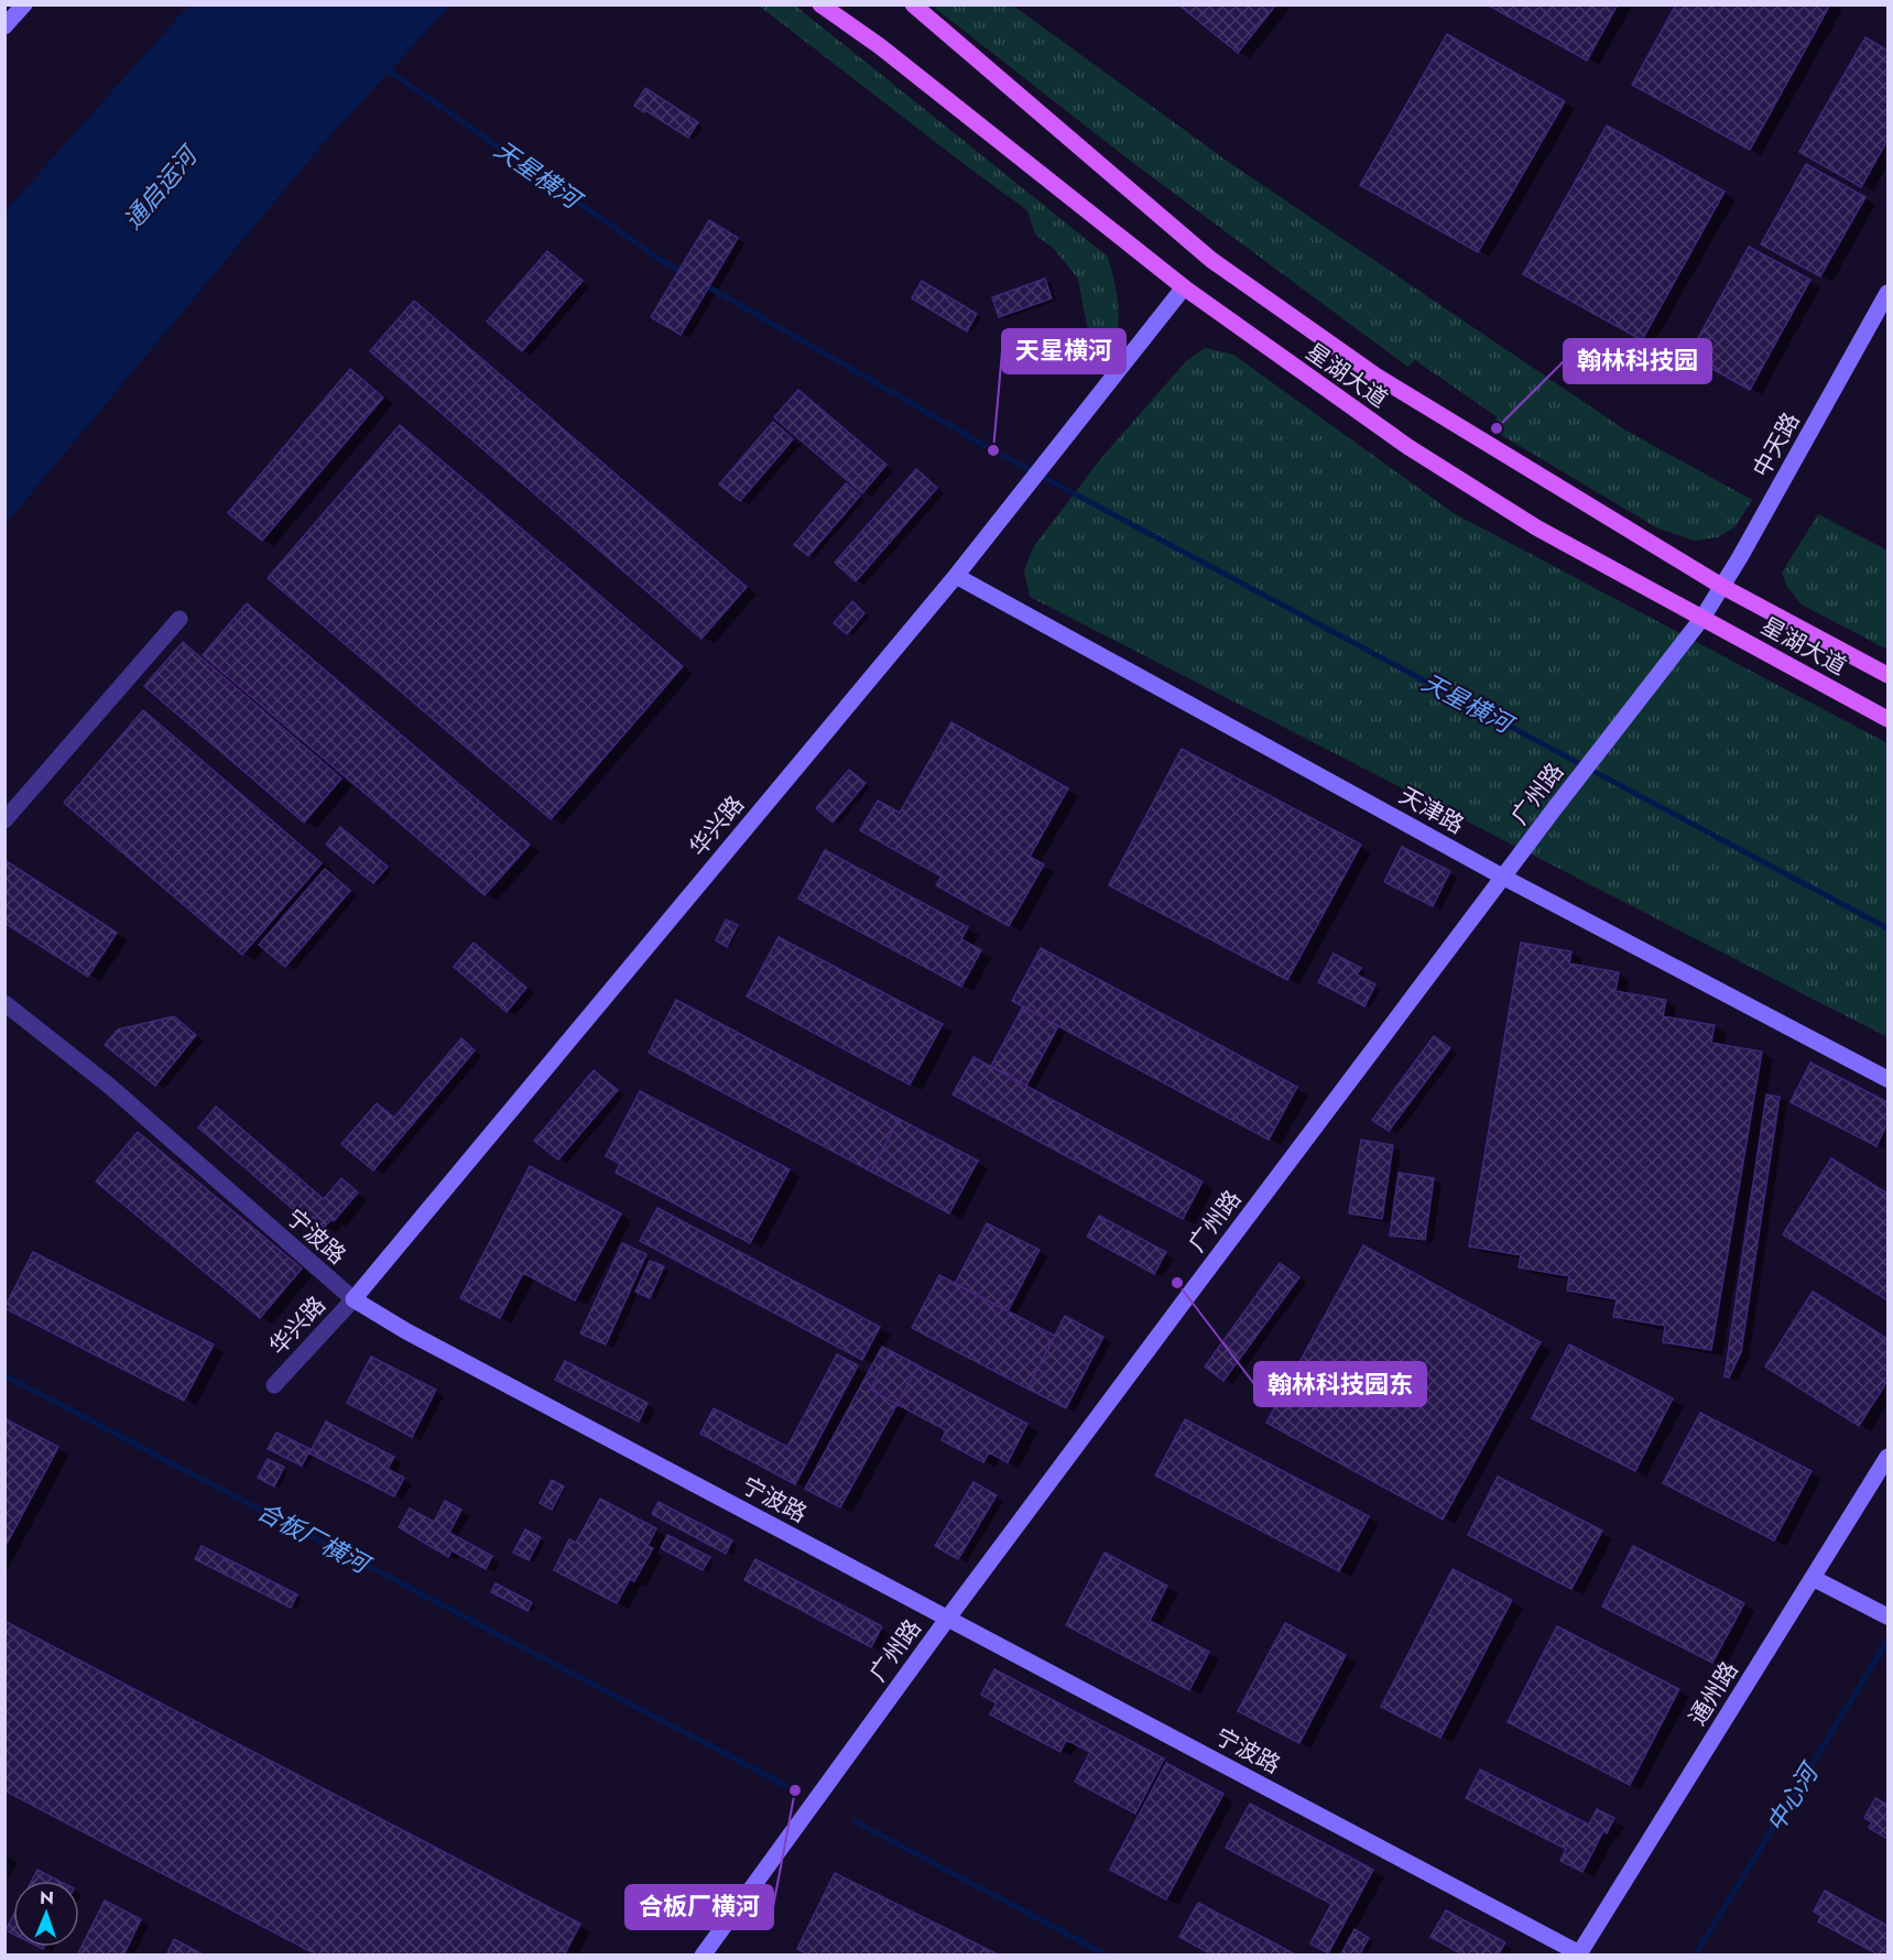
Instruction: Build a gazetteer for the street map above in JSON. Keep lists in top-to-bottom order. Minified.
{"streets":{"main road":["星湖大道"],"street":["中天路","广州路","天津路","华兴路","宁波路","通州路"]},"crossings":[["星湖大道","中天路"],["星湖大道","广州路"],["星湖大道","华兴路"],["中天路","广州路"],["广州路","天津路"],["广州路","宁波路"],["天津路","华兴路"],["华兴路","宁波路"],["宁波路","通州路"]],"water":["天星横河","通启运河","合板厂横河","中心河"],"places":["翰林科技园","天星横河","翰林科技园东","合板厂横河"],"north":"top"}
